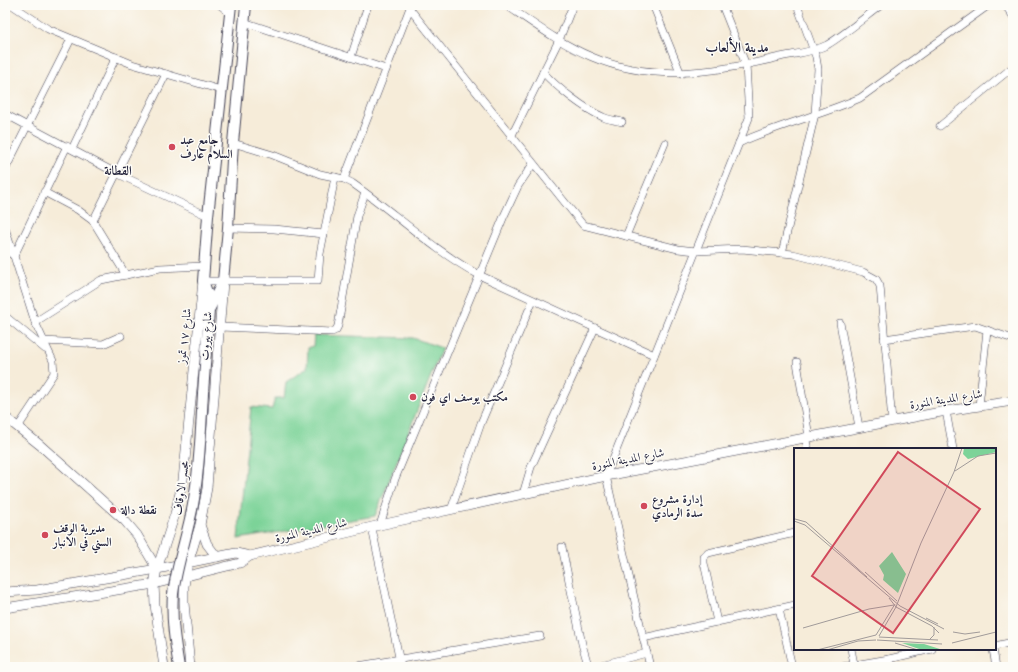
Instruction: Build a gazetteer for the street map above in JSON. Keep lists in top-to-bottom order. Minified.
{"streets":{"main road":["شارع ١٧ تموز","شارع بيروت","مجسر الاوقاف"],"street":["شارع المدينة المنورة"]},"crossings":[["شارع ١٧ تموز","مجسر الاوقاف"],["شارع بيروت","مجسر الاوقاف"]],"districts":["مدينة الألعاب","القطانة"],"places":["جامع عبد السلام عارف","مكتب يوسف اي فون","إدارة مشروع سدة الرمادي","نقطة دالة","مديرية الوقف السني في الانبار"]}
